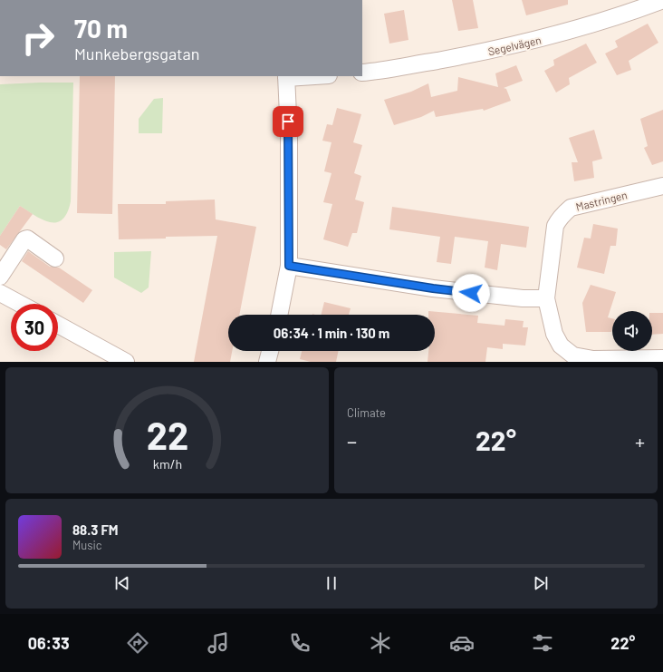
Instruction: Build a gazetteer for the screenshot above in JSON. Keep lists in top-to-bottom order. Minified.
{"streets":{"street":["Segelvägen","Mastringen"]},"page":{"turn":["70 m","Munkebergsgatan"],"limit":"30","trip":"06:34 · 1 min · 130 m","tile":"Climate","heat":["−","22°","+"],"song":["88.3 FM","Music"],"tabs":["06:33","22°"],"gauge":["22","km/h"]}}
